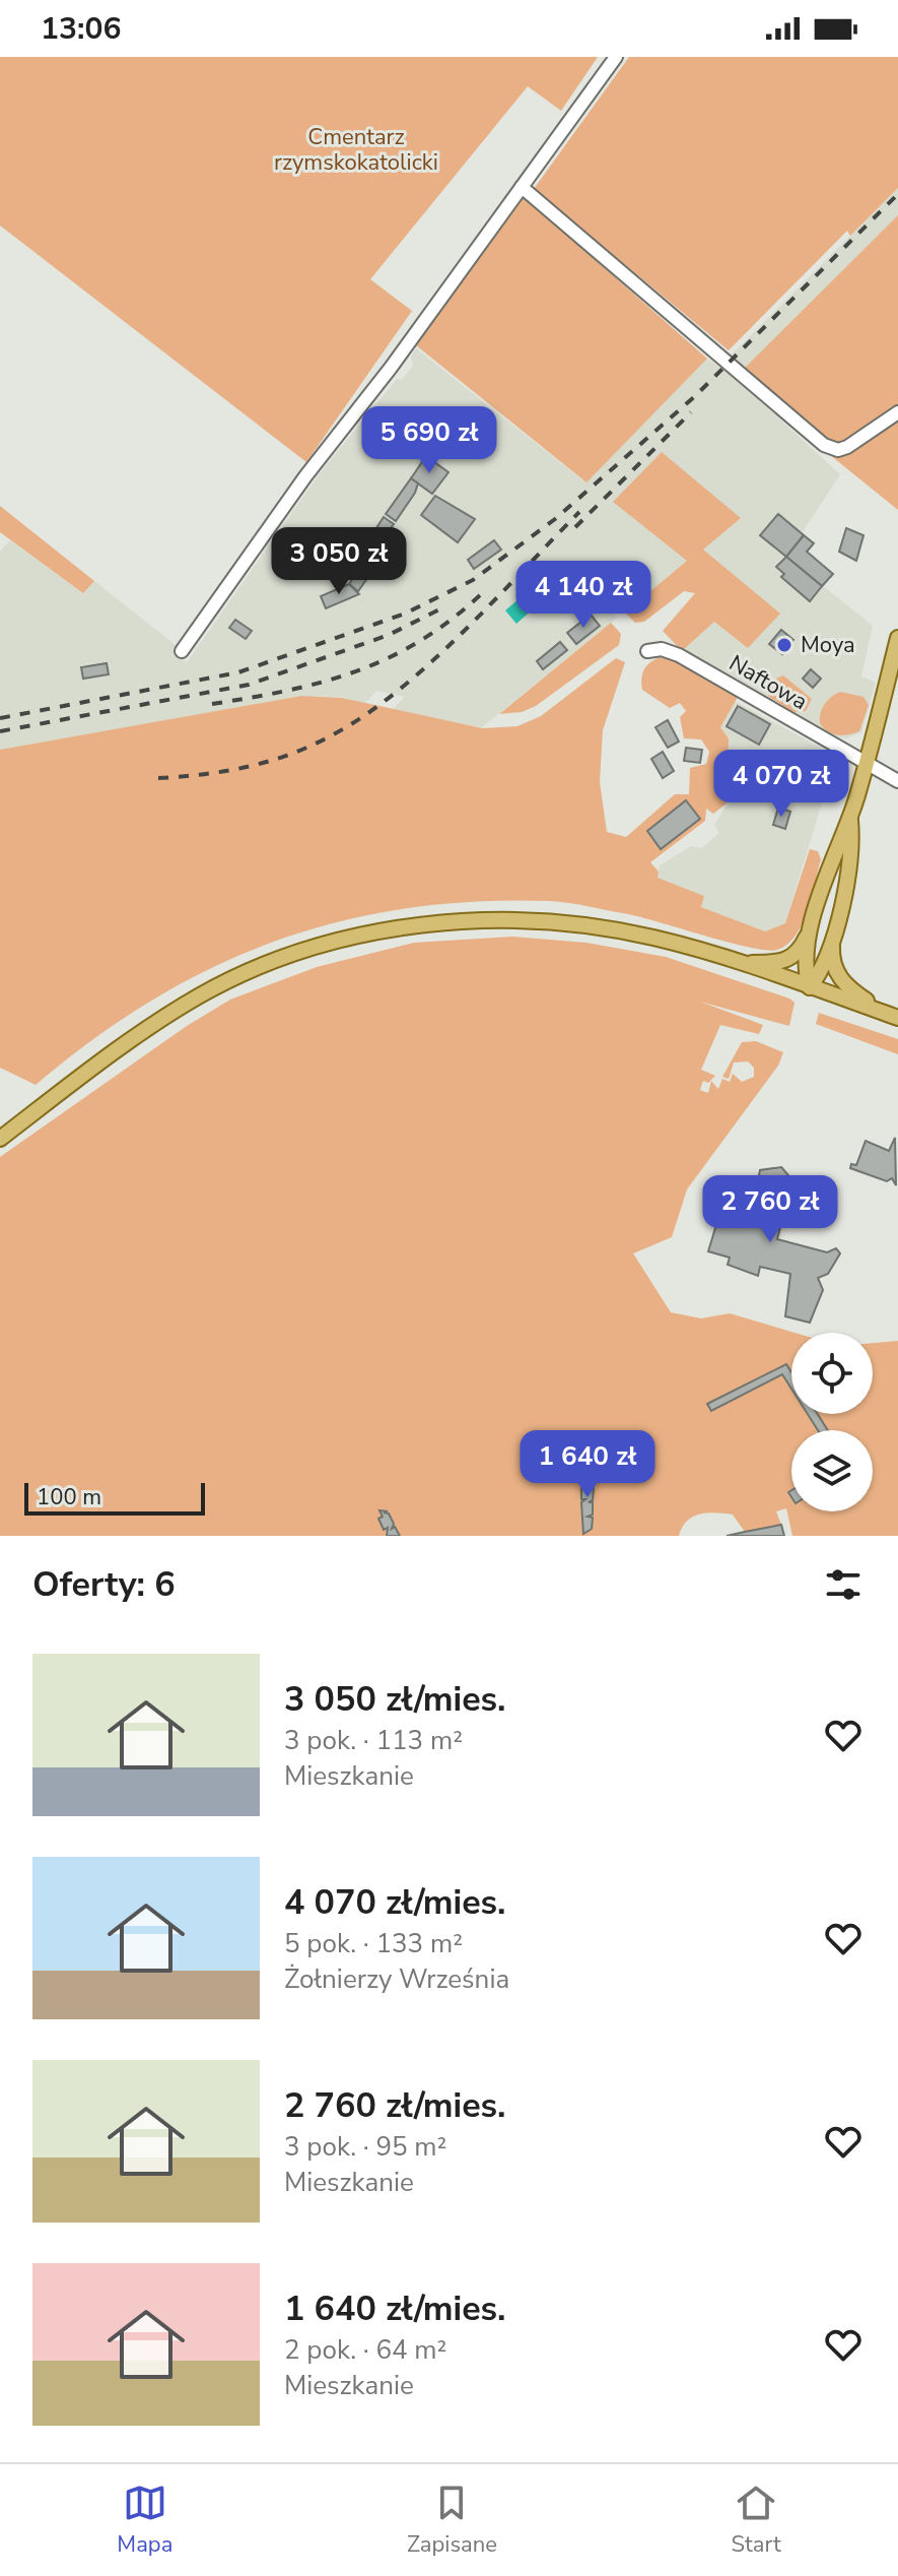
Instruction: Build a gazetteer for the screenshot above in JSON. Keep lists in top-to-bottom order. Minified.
{"streets":{"street":["Naftowa"]},"parks":["Cmentarz rzymskokatolicki"],"places":["Moya"],"scale_bar":"100 m","page":{"status":"13:06","price":["5 690 zł","3 050 zł","4 140 zł","4 070 zł","2 760 zł","1 640 zł"],"scale":"100 m","heading":"Oferty: 6","list":[{"name":"3 050 zł/mies.","note":"3 pok. · 113 m² · Mieszkanie"},{"name":"4 070 zł/mies.","note":"5 pok. · 133 m² · Żołnierzy Września"},{"name":"2 760 zł/mies.","note":"3 pok. · 95 m² · Mieszkanie"},{"name":"1 640 zł/mies.","note":"2 pok. · 64 m² · Mieszkanie"}],"tabs":["Mapa","Zapisane","Start"]}}
